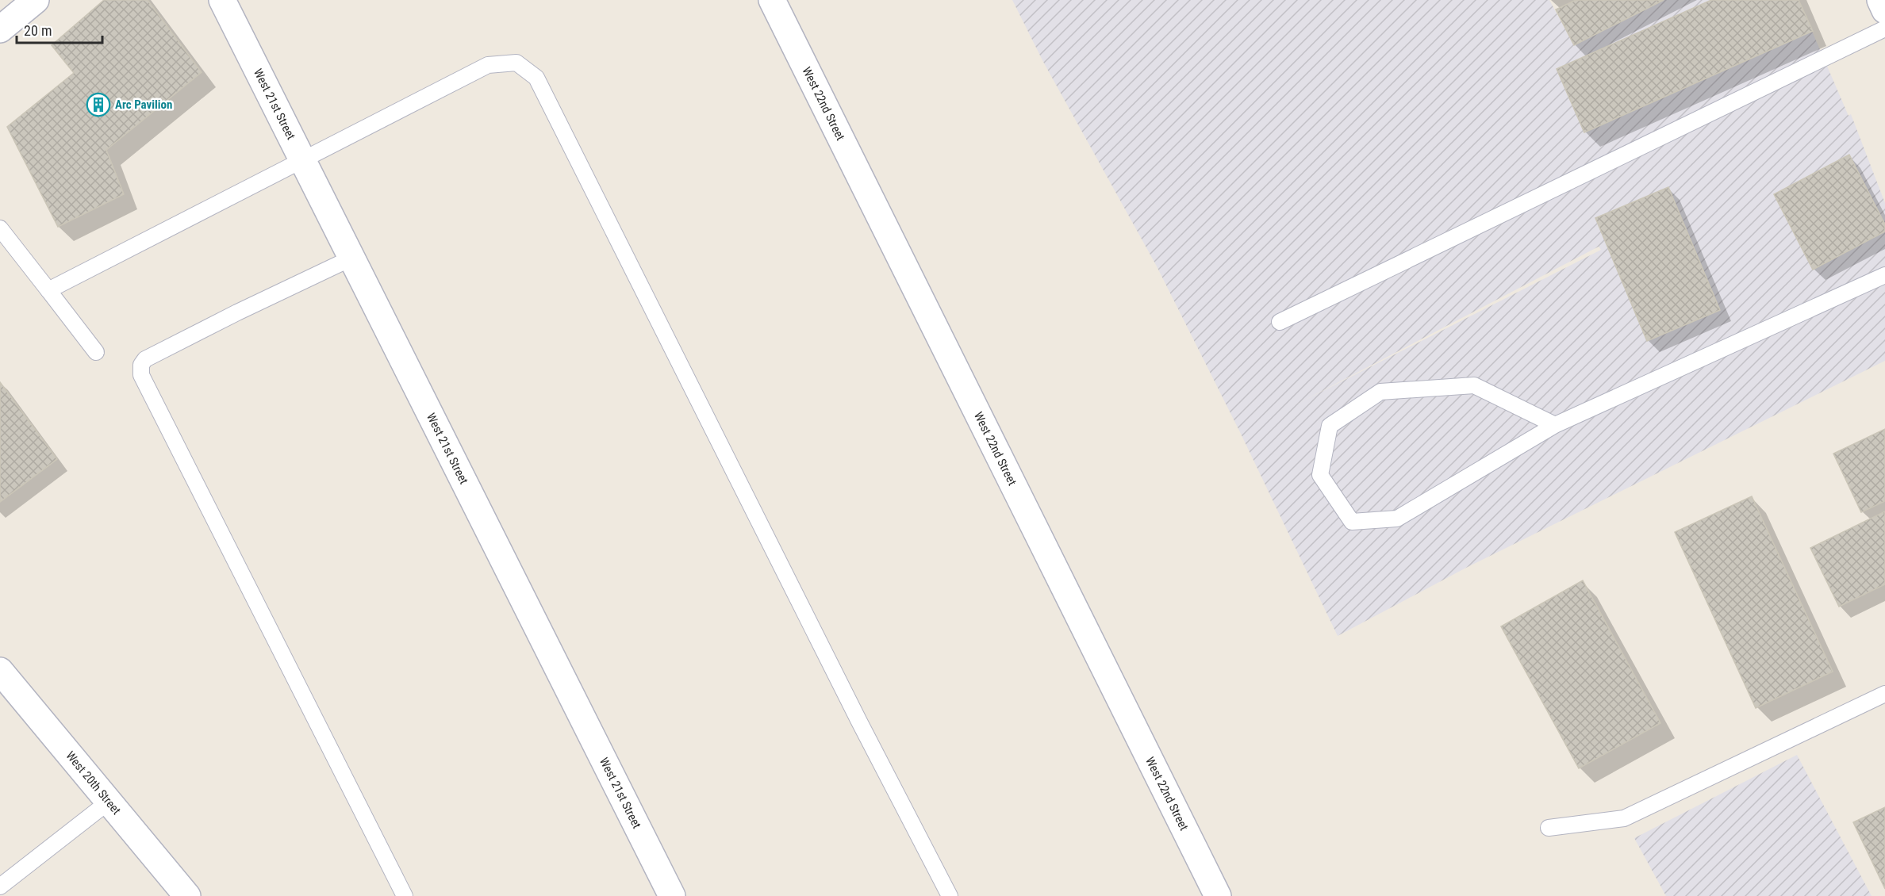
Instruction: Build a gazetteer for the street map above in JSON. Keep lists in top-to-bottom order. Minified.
{"streets":{"street":["West 22nd Street","West 21st Street","West 20th Street"]},"places":{"building":["Arc Pavilion"]},"scale_bar":"20 m"}
